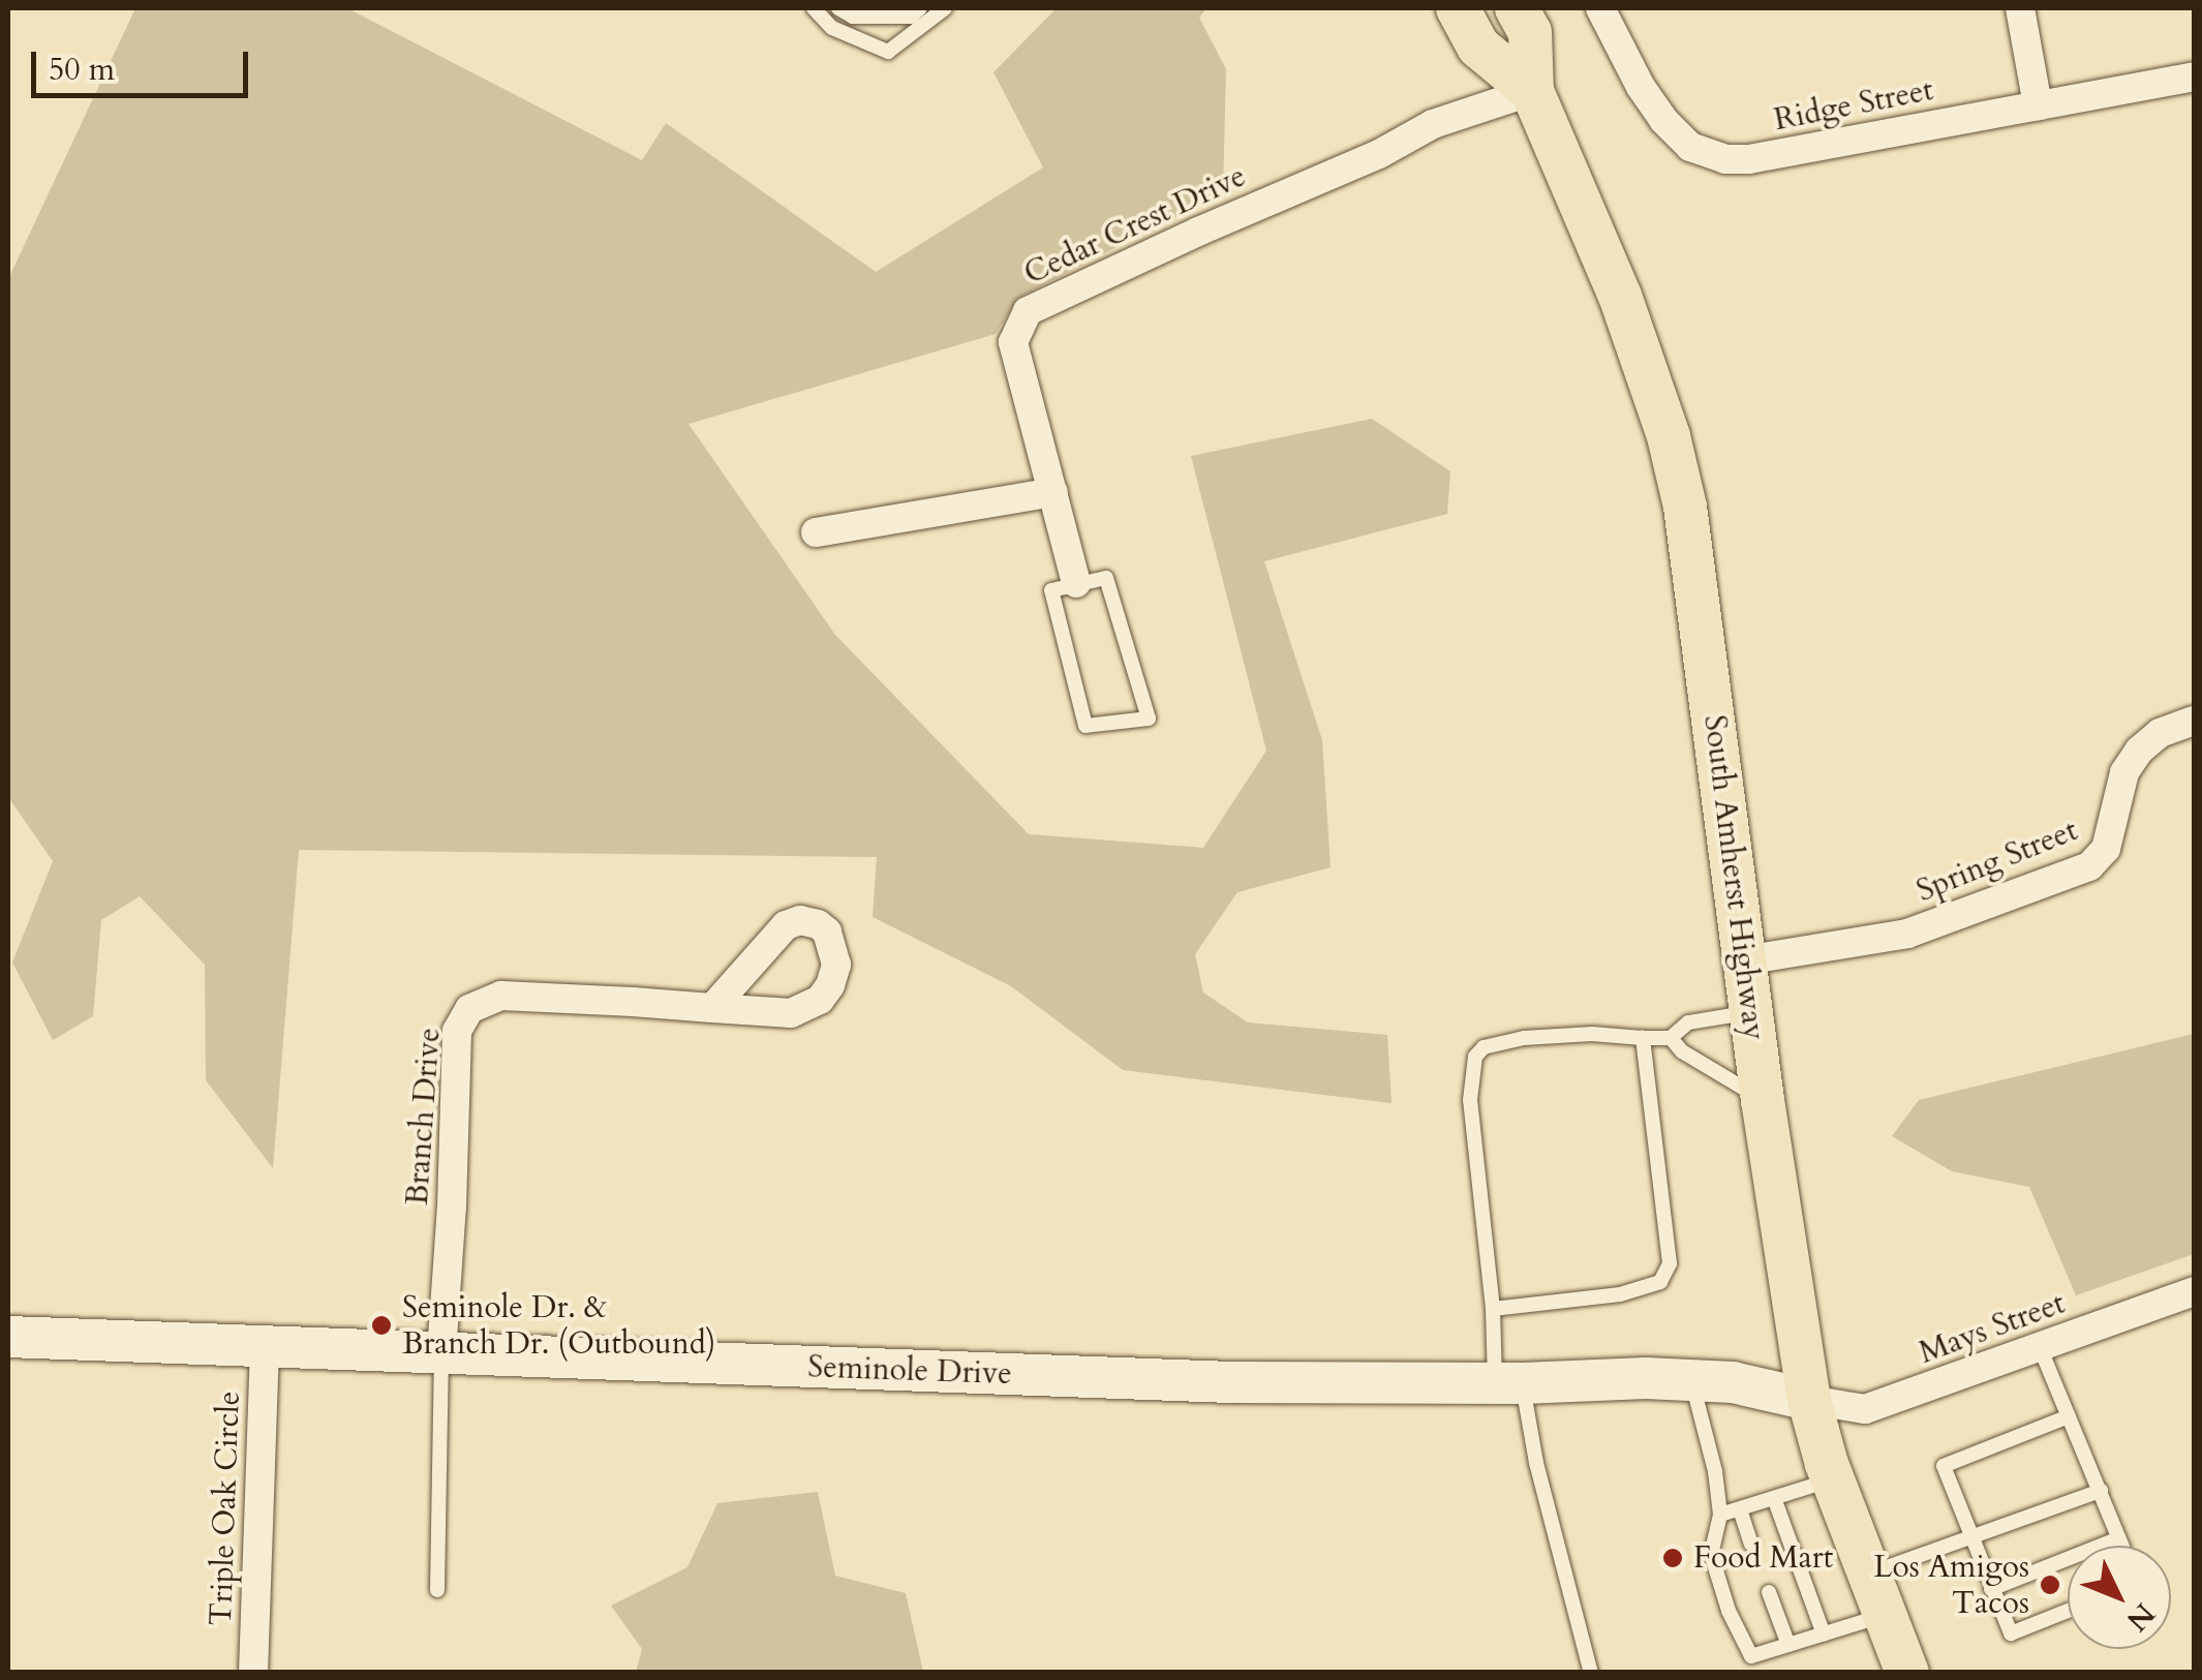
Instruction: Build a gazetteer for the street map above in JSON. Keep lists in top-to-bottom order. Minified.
{"streets":{"main road":["South Amherst Highway"],"street":["Ridge Street","Cedar Crest Drive","Spring Street","Branch Drive","Mays Street","Seminole Drive","Triple Oak Circle"]},"crossings":[["Cedar Crest Drive","South Amherst Highway"],["Spring Street","South Amherst Highway"],["South Amherst Highway","Mays Street"],["South Amherst Highway","Seminole Drive"],["Branch Drive","Seminole Drive"],["Mays Street","Seminole Drive"],["Seminole Drive","Triple Oak Circle"]],"places":["Seminole Dr. & Branch Dr. (Outbound)","Food Mart","Los Amigos Tacos"],"scale_bar":"50 m","north":"bottom right"}
